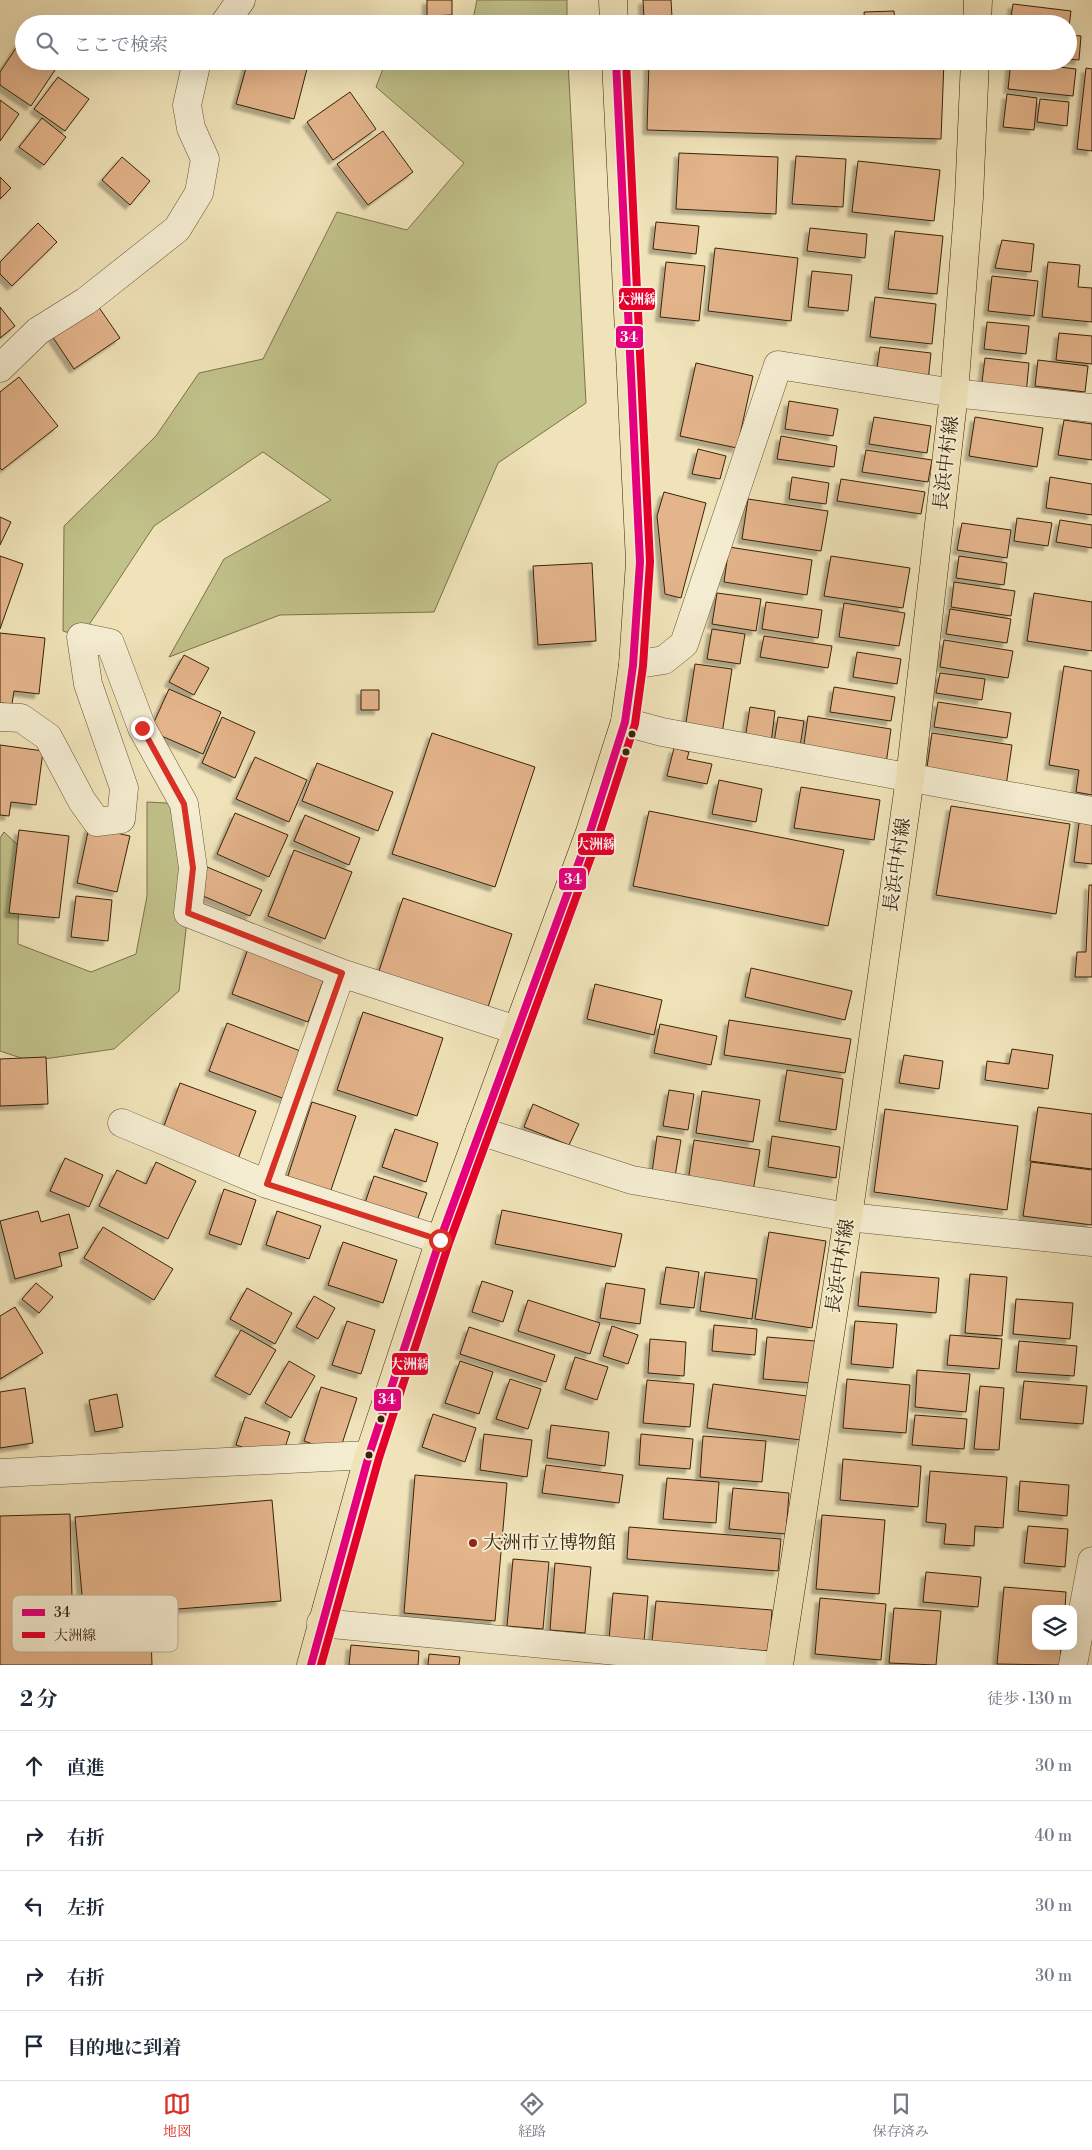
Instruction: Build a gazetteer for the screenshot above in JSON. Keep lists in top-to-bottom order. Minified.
{"streets":{"main road":["長浜中村線"]},"places":["大洲市立博物館"],"lines":["transit line 34","transit line 大洲線"],"legend":["34","大洲線"],"page":{"search":"ここで検索","heading":["2 分","徒歩 · 130 m"],"list":[["直進","30 m"],["右折","40 m"],["左折","30 m"],["右折","30 m"],"目的地に到着"],"nav":["地図","経路","保存済み"]}}
